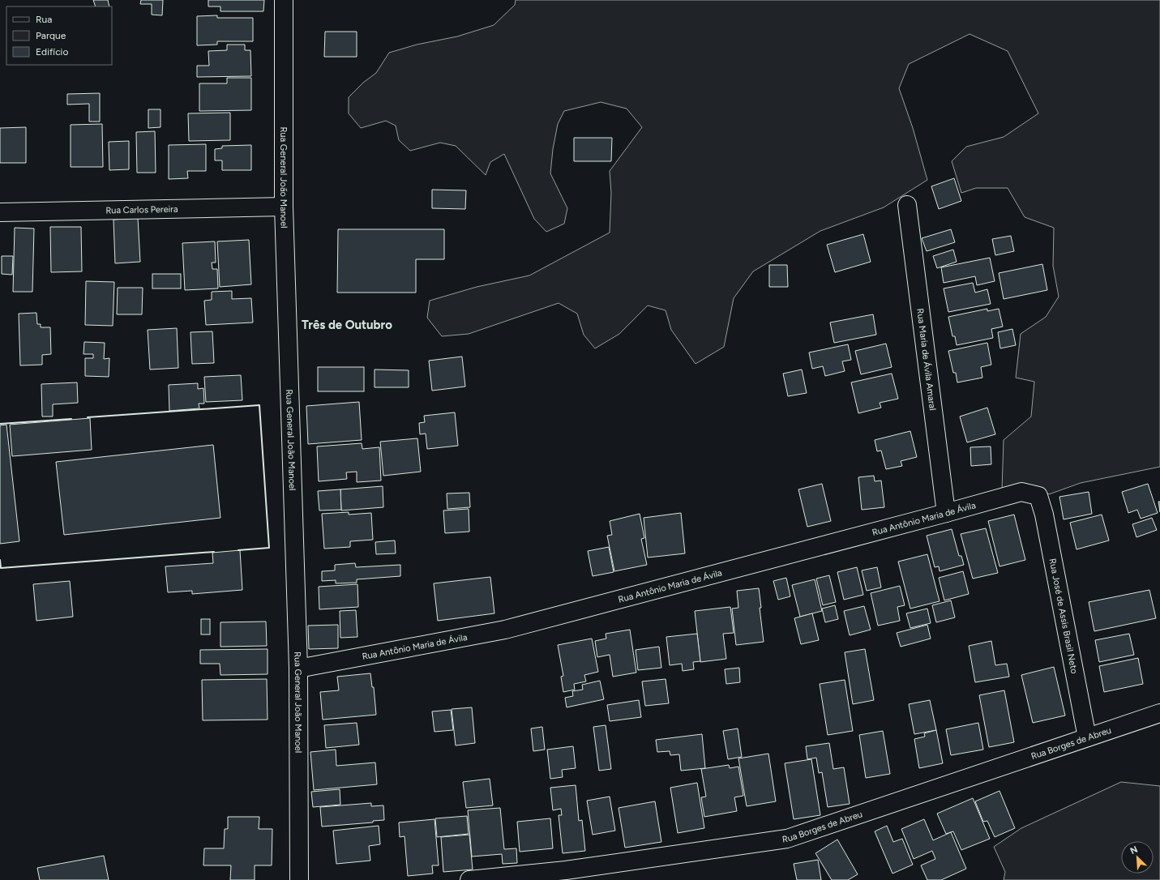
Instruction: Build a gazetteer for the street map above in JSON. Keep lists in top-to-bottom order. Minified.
{"streets":{"street":["Rua General João Manoel","Rua Carlos Pereira","Rua Maria de Ávila Amaral","Rua Antônio Maria de Ávila","Rua José de Assis Brasil Neto","Rua Borges de Abreu"]},"crossings":[["Rua General João Manoel","Rua Carlos Pereira"],["Rua General João Manoel","Rua Antônio Maria de Ávila"],["Rua Maria de Ávila Amaral","Rua Antônio Maria de Ávila"],["Rua Antônio Maria de Ávila","Rua José de Assis Brasil Neto"],["Rua José de Assis Brasil Neto","Rua Borges de Abreu"]],"districts":["Três de Outubro"],"legend":["Rua","Parque","Edifício"],"north":"top left"}
